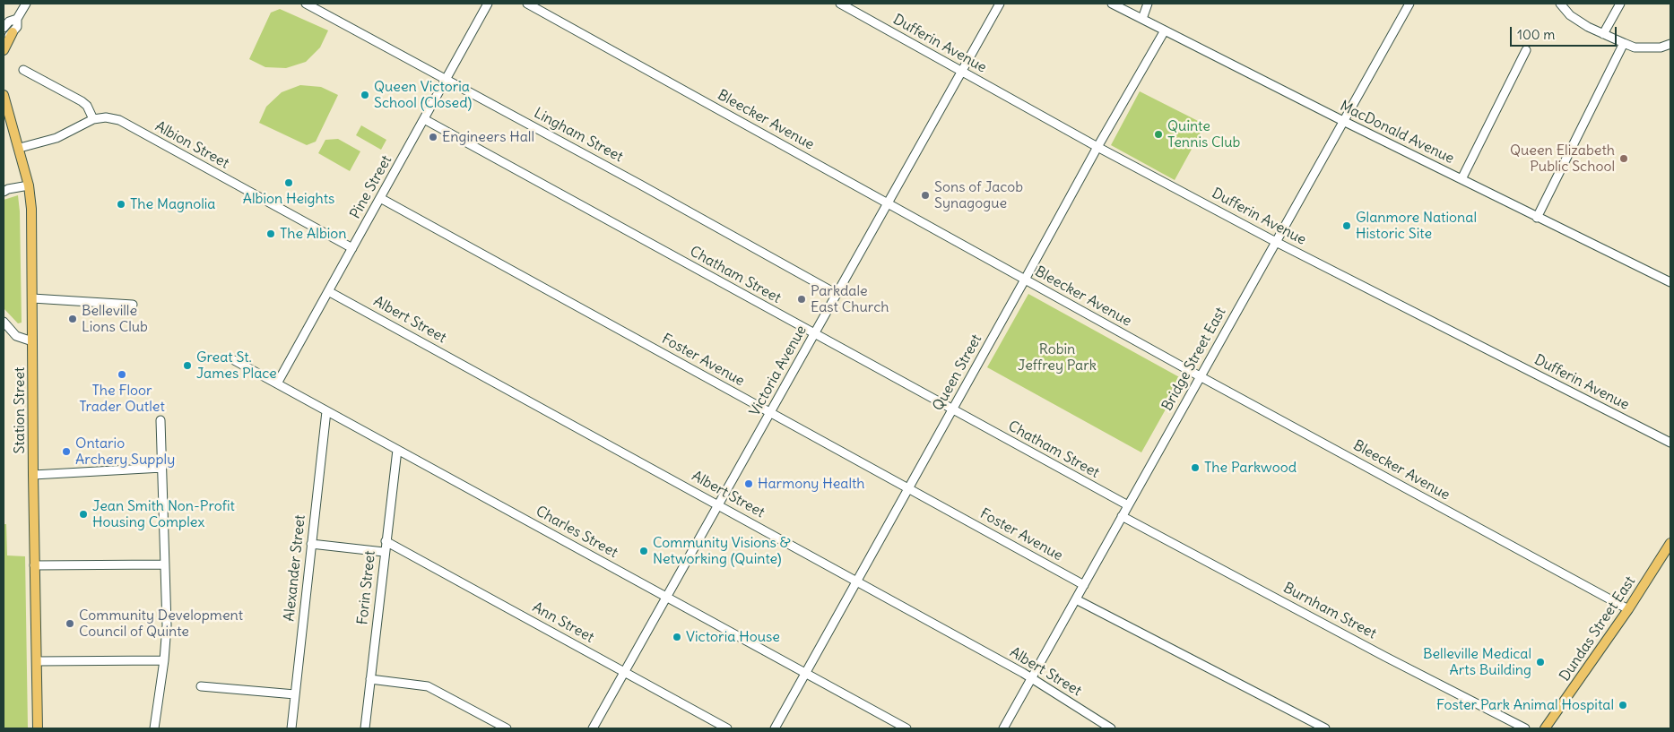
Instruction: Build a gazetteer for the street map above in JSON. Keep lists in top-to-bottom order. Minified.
{"streets":{"main road":["Station Street","Dundas Street East"],"street":["Dufferin Avenue","Bleecker Avenue","MacDonald Avenue","Lingham Street","Albion Street","Pine Street","Chatham Street","Albert Street","Bridge Street East","Foster Avenue","Victoria Avenue","Queen Street","Charles Street","Alexander Street","Forin Street","Burnham Street","Ann Street"]},"crossings":[["Dufferin Avenue","Bridge Street East"],["Dufferin Avenue","Victoria Avenue"],["Dufferin Avenue","Queen Street"],["Bleecker Avenue","Bridge Street East"],["Bleecker Avenue","Victoria Avenue"],["Bleecker Avenue","Queen Street"],["Bleecker Avenue","Dundas Street East"],["MacDonald Avenue","Bridge Street East"],["MacDonald Avenue","Queen Street"],["Lingham Street","Pine Street"],["Lingham Street","Victoria Avenue"],["Albion Street","Pine Street"],["Pine Street","Chatham Street"],["Pine Street","Albert Street"],["Pine Street","Foster Avenue"],["Pine Street","Charles Street"],["Chatham Street","Bridge Street East"],["Chatham Street","Victoria Avenue"],["Chatham Street","Queen Street"],["Albert Street","Bridge Street East"],["Albert Street","Victoria Avenue"],["Albert Street","Queen Street"],["Bridge Street East","Foster Avenue"],["Bridge Street East","Burnham Street"],["Foster Avenue","Victoria Avenue"],["Foster Avenue","Queen Street"],["Victoria Avenue","Charles Street"],["Victoria Avenue","Ann Street"],["Queen Street","Charles Street"],["Charles Street","Alexander Street"],["Charles Street","Forin Street"],["Forin Street","Ann Street"]],"parks":["Robin Jeffrey Park"],"places":["Queen Victoria School (Closed)","Quinte Tennis Club","Engineers Hall","Queen Elizabeth Public School","Albion Heights","Sons of Jacob Synagogue","The Magnolia","Glanmore National Historic Site","The Albion","Parkdale East Church","Belleville Lions Club","Great St. James Place","The Floor Trader Outlet","Ontario Archery Supply","The Parkwood","Harmony Health","Jean Smith Non-Profit Housing Complex","Community Visions & Networking (Quinte)","Community Development Council of Quinte","Victoria House","Belleville Medical Arts Building","Foster Park Animal Hospital"],"scale_bar":"100 m"}
